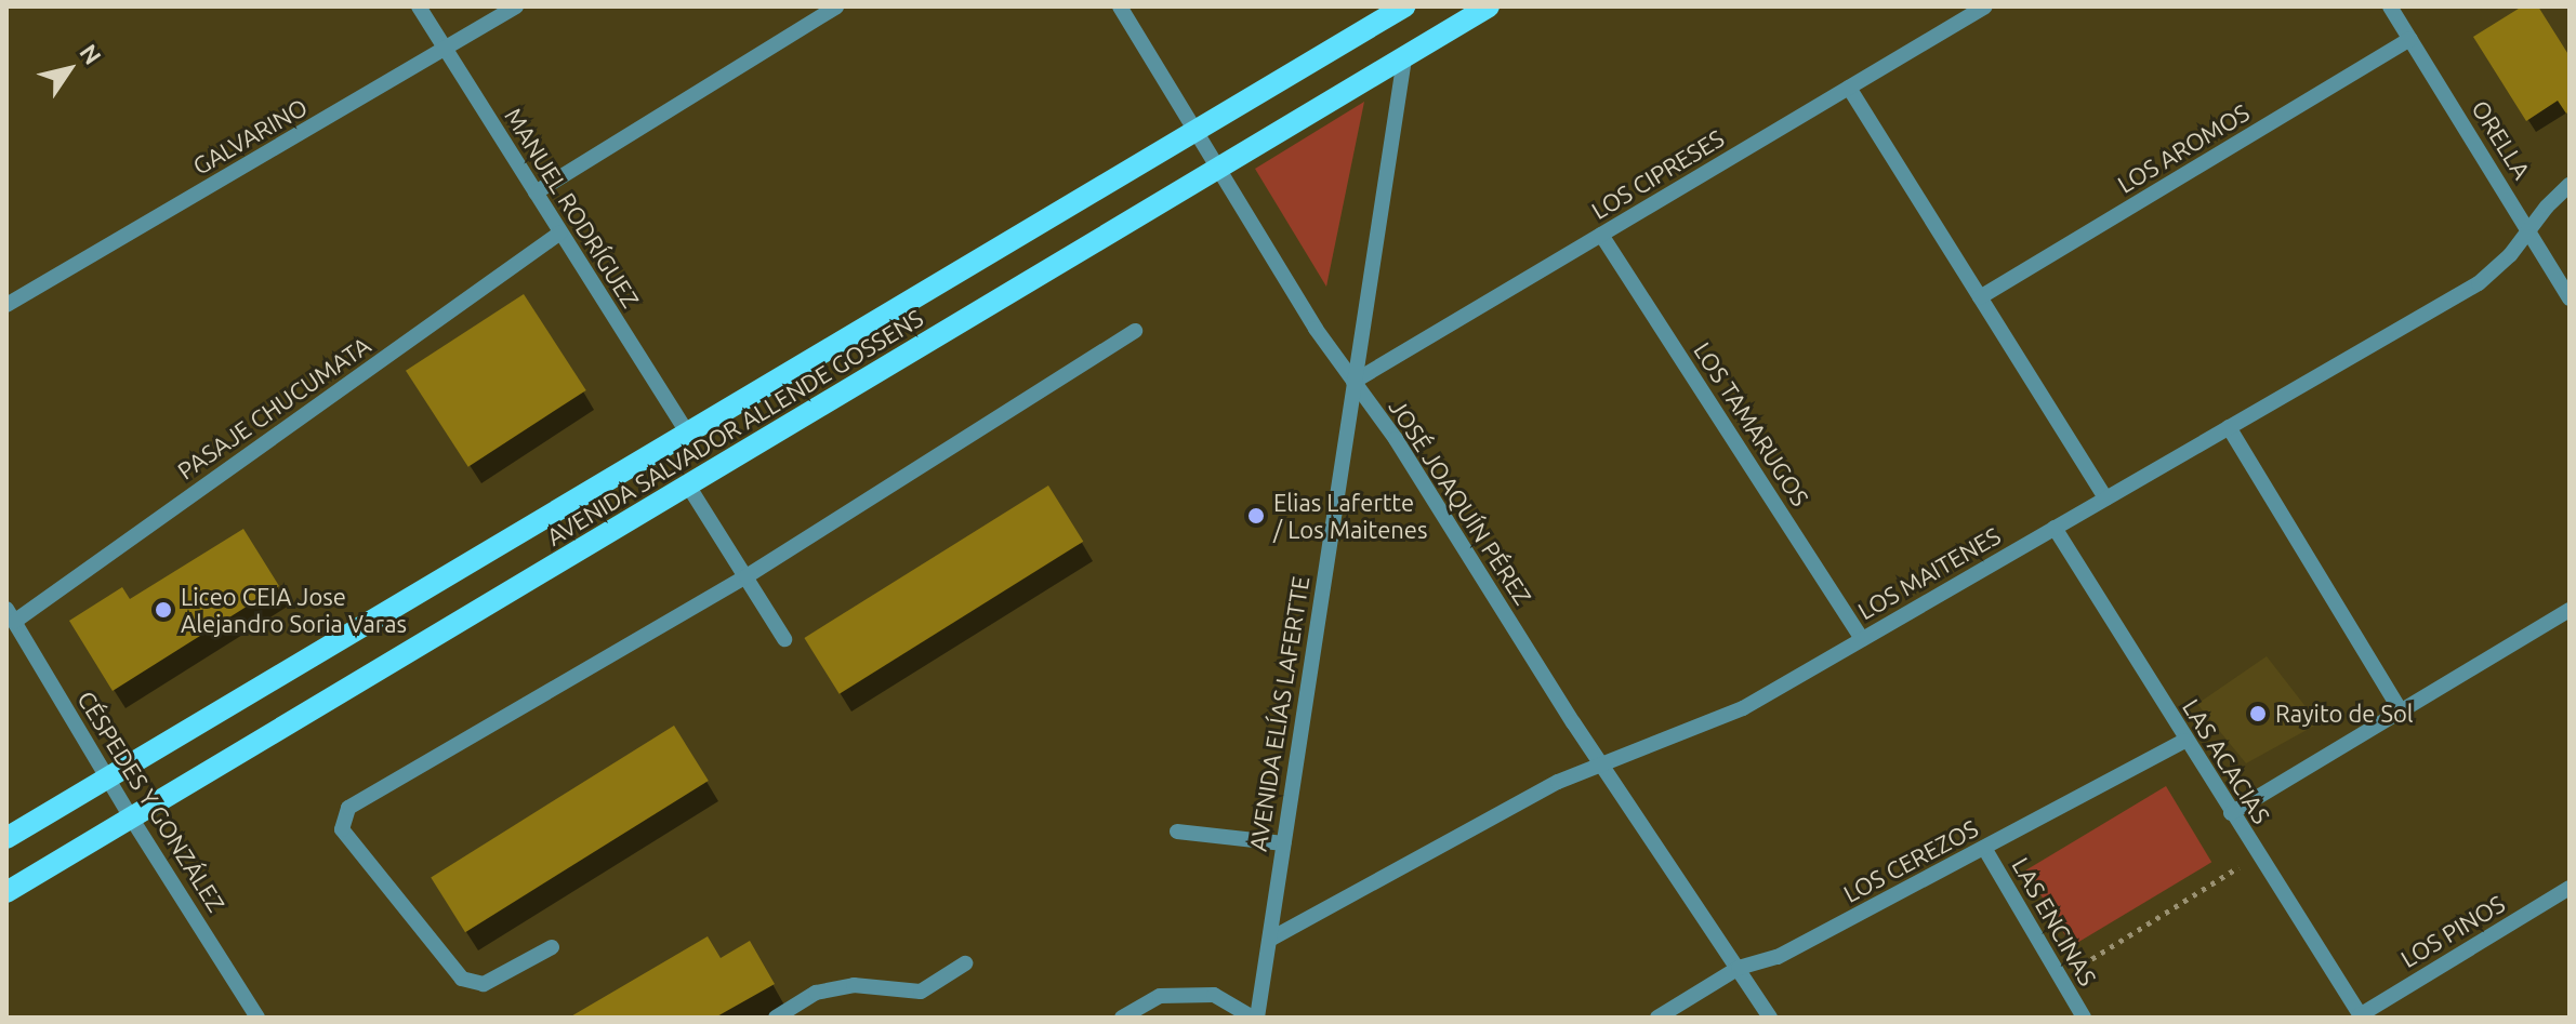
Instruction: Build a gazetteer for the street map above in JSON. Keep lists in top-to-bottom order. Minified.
{"streets":{"main road":["AVENIDA SALVADOR ALLENDE GOSSENS"],"street":["GALVARINO","ORELLA","LOS AROMOS","LOS CIPRESES","MANUEL RODRÍGUEZ","PASAJE CHUCUMATA","LOS TAMARUGOS","JOSÉ JOAQUÍN PÉREZ","LOS MAITENES","AVENIDA ELÍAS LAFERTTE","LAS ACACIAS","CÉSPEDES Y GONZÁLEZ","LOS CEREZOS","LAS ENCINAS","LOS PINOS"]},"crossings":[["GALVARINO","MANUEL RODRÍGUEZ"],["ORELLA","LOS AROMOS"],["ORELLA","LOS MAITENES"],["LOS CIPRESES","LOS TAMARUGOS"],["LOS CIPRESES","JOSÉ JOAQUÍN PÉREZ"],["LOS CIPRESES","AVENIDA ELÍAS LAFERTTE"],["MANUEL RODRÍGUEZ","PASAJE CHUCUMATA"],["MANUEL RODRÍGUEZ","AVENIDA SALVADOR ALLENDE GOSSENS"],["PASAJE CHUCUMATA","CÉSPEDES Y GONZÁLEZ"],["LOS TAMARUGOS","LOS MAITENES"],["AVENIDA SALVADOR ALLENDE GOSSENS","JOSÉ JOAQUÍN PÉREZ"],["AVENIDA SALVADOR ALLENDE GOSSENS","AVENIDA ELÍAS LAFERTTE"],["AVENIDA SALVADOR ALLENDE GOSSENS","CÉSPEDES Y GONZÁLEZ"],["JOSÉ JOAQUÍN PÉREZ","LOS MAITENES"],["JOSÉ JOAQUÍN PÉREZ","AVENIDA ELÍAS LAFERTTE"],["JOSÉ JOAQUÍN PÉREZ","LOS CEREZOS"],["LOS MAITENES","AVENIDA ELÍAS LAFERTTE"],["LOS MAITENES","LAS ACACIAS"],["LAS ACACIAS","LOS CEREZOS"],["LAS ACACIAS","LOS PINOS"],["LOS CEREZOS","LAS ENCINAS"]],"places":["Elias Lafertte / Los Maitenes","Liceo CEIA Jose Alejandro Soria Varas","Rayito de Sol"],"north":"top right"}
